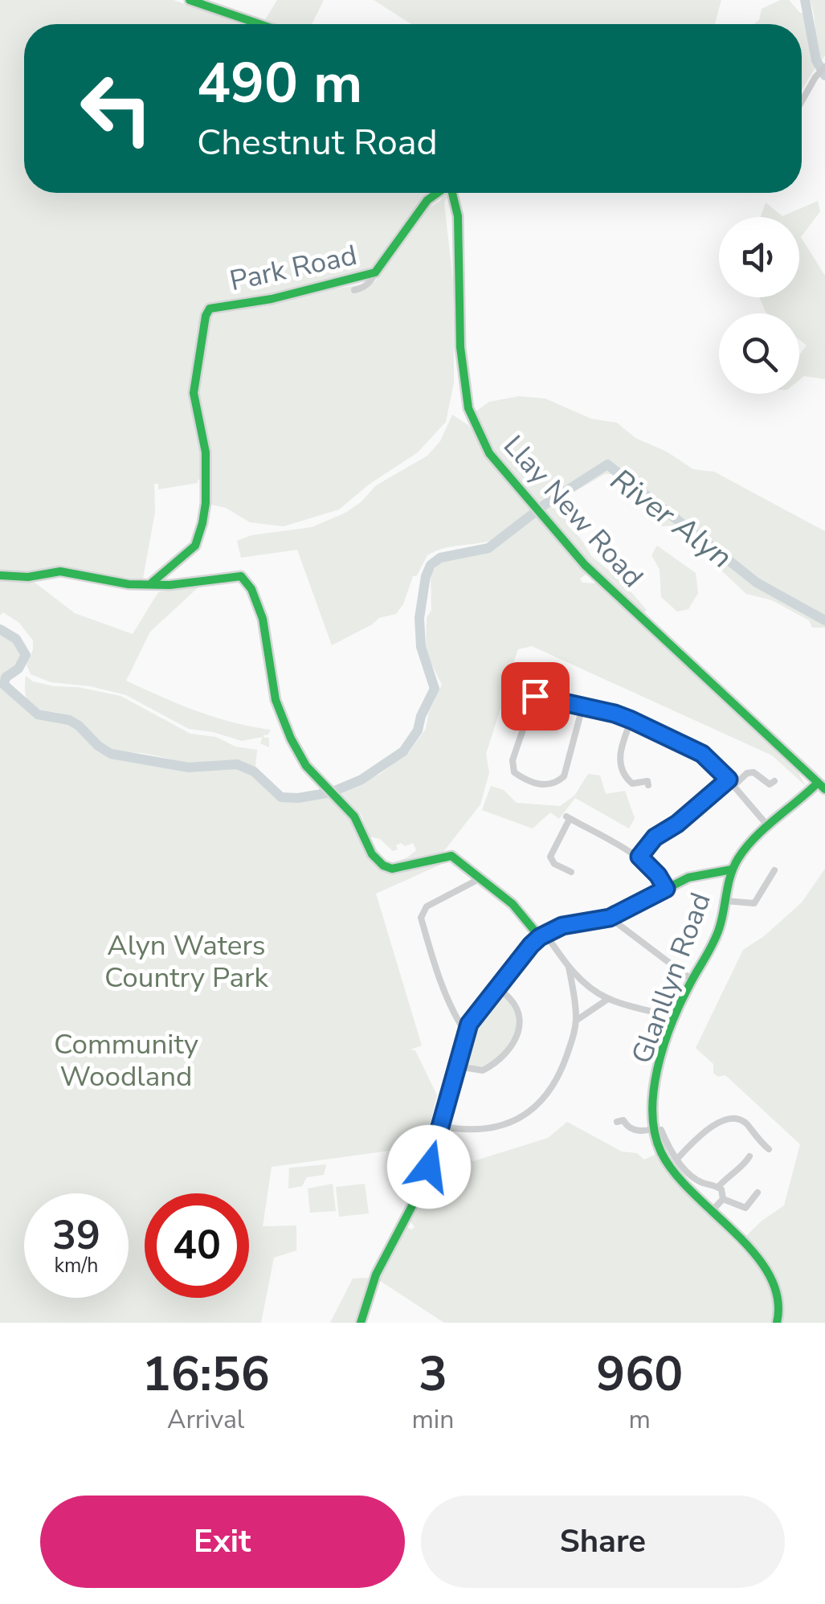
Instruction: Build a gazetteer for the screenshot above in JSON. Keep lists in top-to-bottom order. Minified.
{"streets":{"street":["Park Road","Llay New Road","Glanllyn Road"]},"crossings":[["Llay New Road","Glanllyn Road"]],"water":["River Alyn"],"parks":["Alyn Waters Country Park","Community Woodland"],"page":{"turn":["490 m","Chestnut Road"],"speed":"39 km/h","limit":"40","eta":["16:56","Arrival","3","min","960","m"],"buttons":["Exit","Share"]}}
